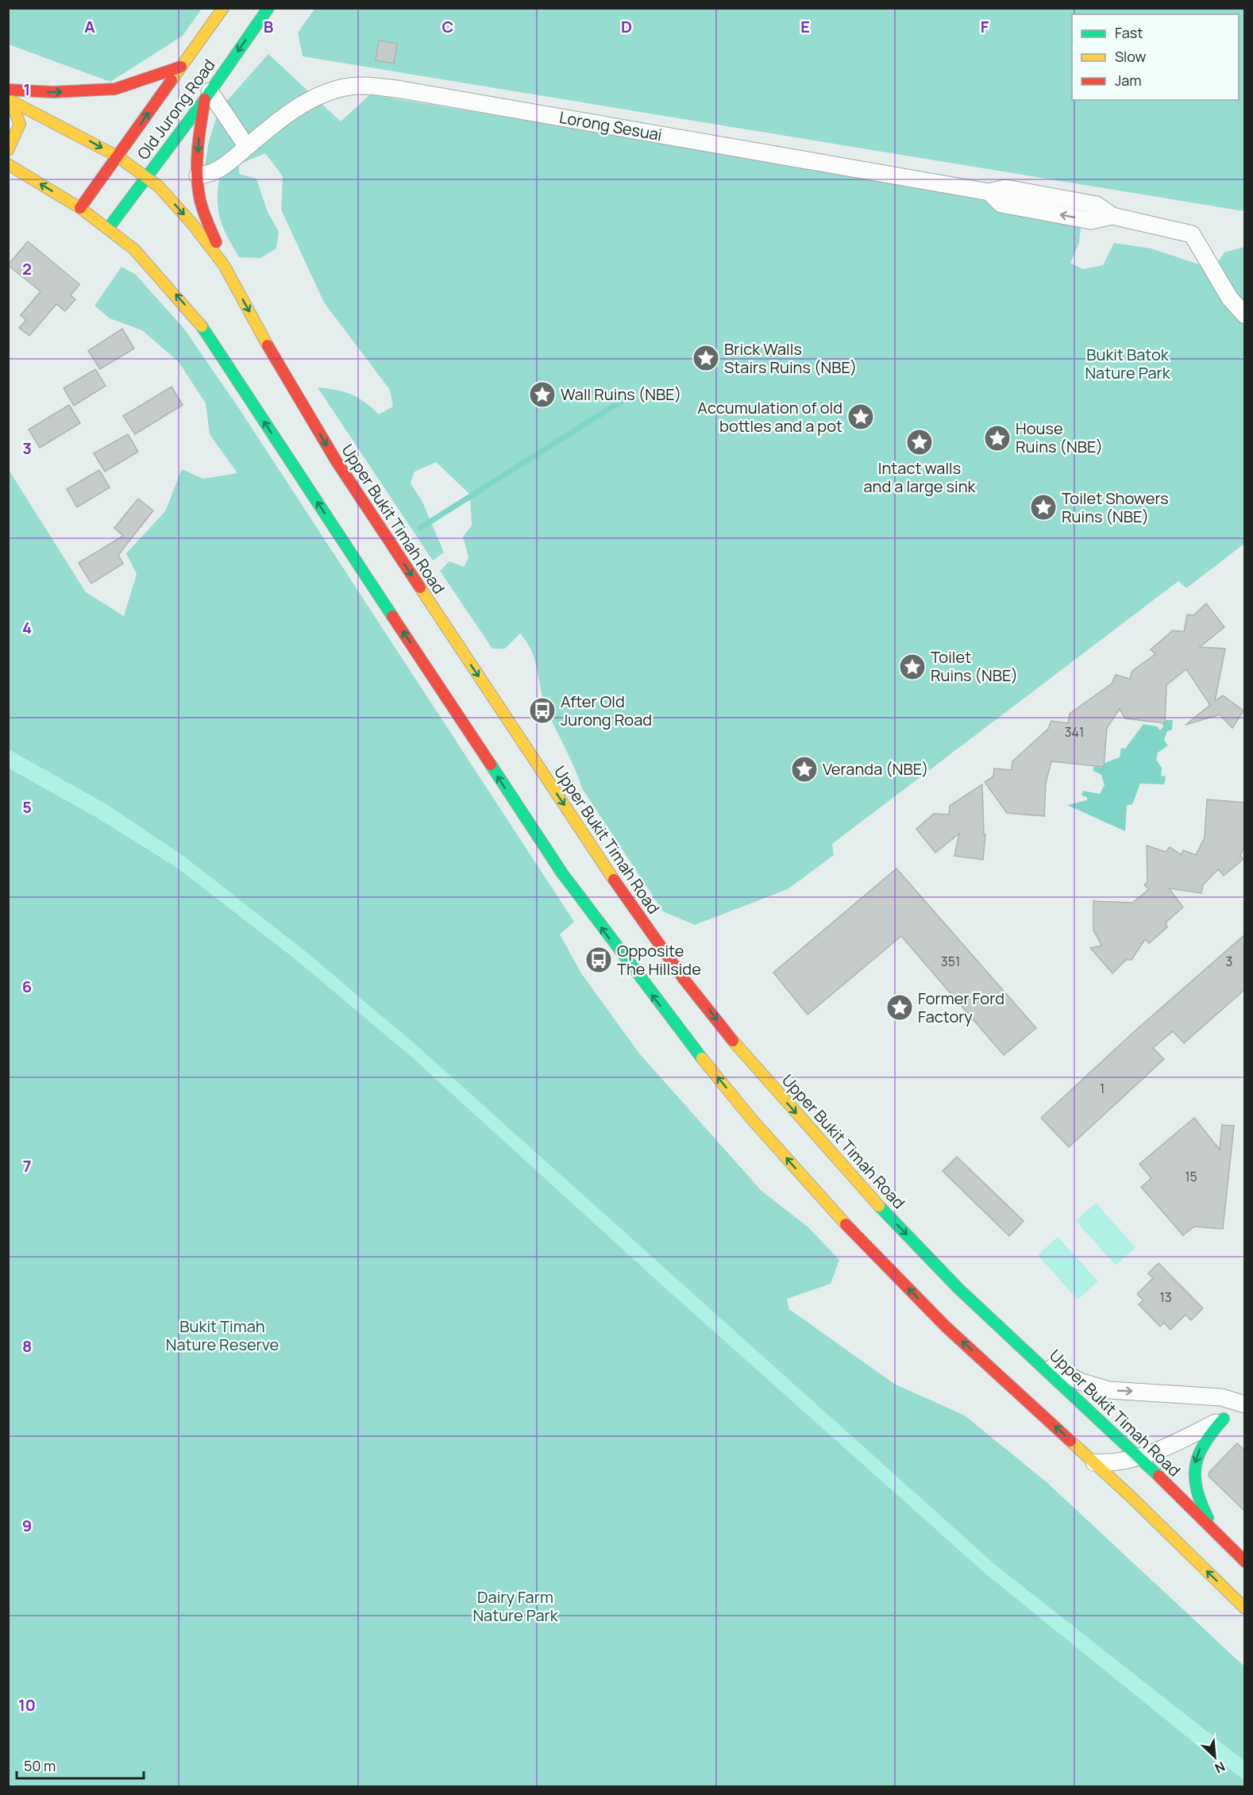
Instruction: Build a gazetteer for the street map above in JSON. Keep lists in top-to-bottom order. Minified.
{"streets":{"main road":["Old Jurong Road","Upper Bukit Timah Road"],"street":["Lorong Sesuai"]},"crossings":[["Old Jurong Road","Upper Bukit Timah Road"]],"parks":["Bukit Batok Nature Park","Bukit Timah Nature Reserve","Dairy Farm Nature Park"],"places":{"place":["Brick Walls Stairs Ruins (NBE)","Wall Ruins (NBE)","Accumulation of old bottles and a pot","House Ruins (NBE)","Intact walls and a large sink","Toilet Showers Ruins (NBE)","Toilet Ruins (NBE)","Veranda (NBE)","Former Ford Factory"],"bus stop":["After Old Jurong Road","Opposite The Hillside"]},"house_numbers":["341","351","3","1","15","13"],"legend":["Fast","Slow","Jam"],"scale_bar":"50 m","north":"bottom right","grid":{"columns":["A","B","C","D","E","F"],"rows":["1","2","3","4","5","6","7","8","9","10"]}}
